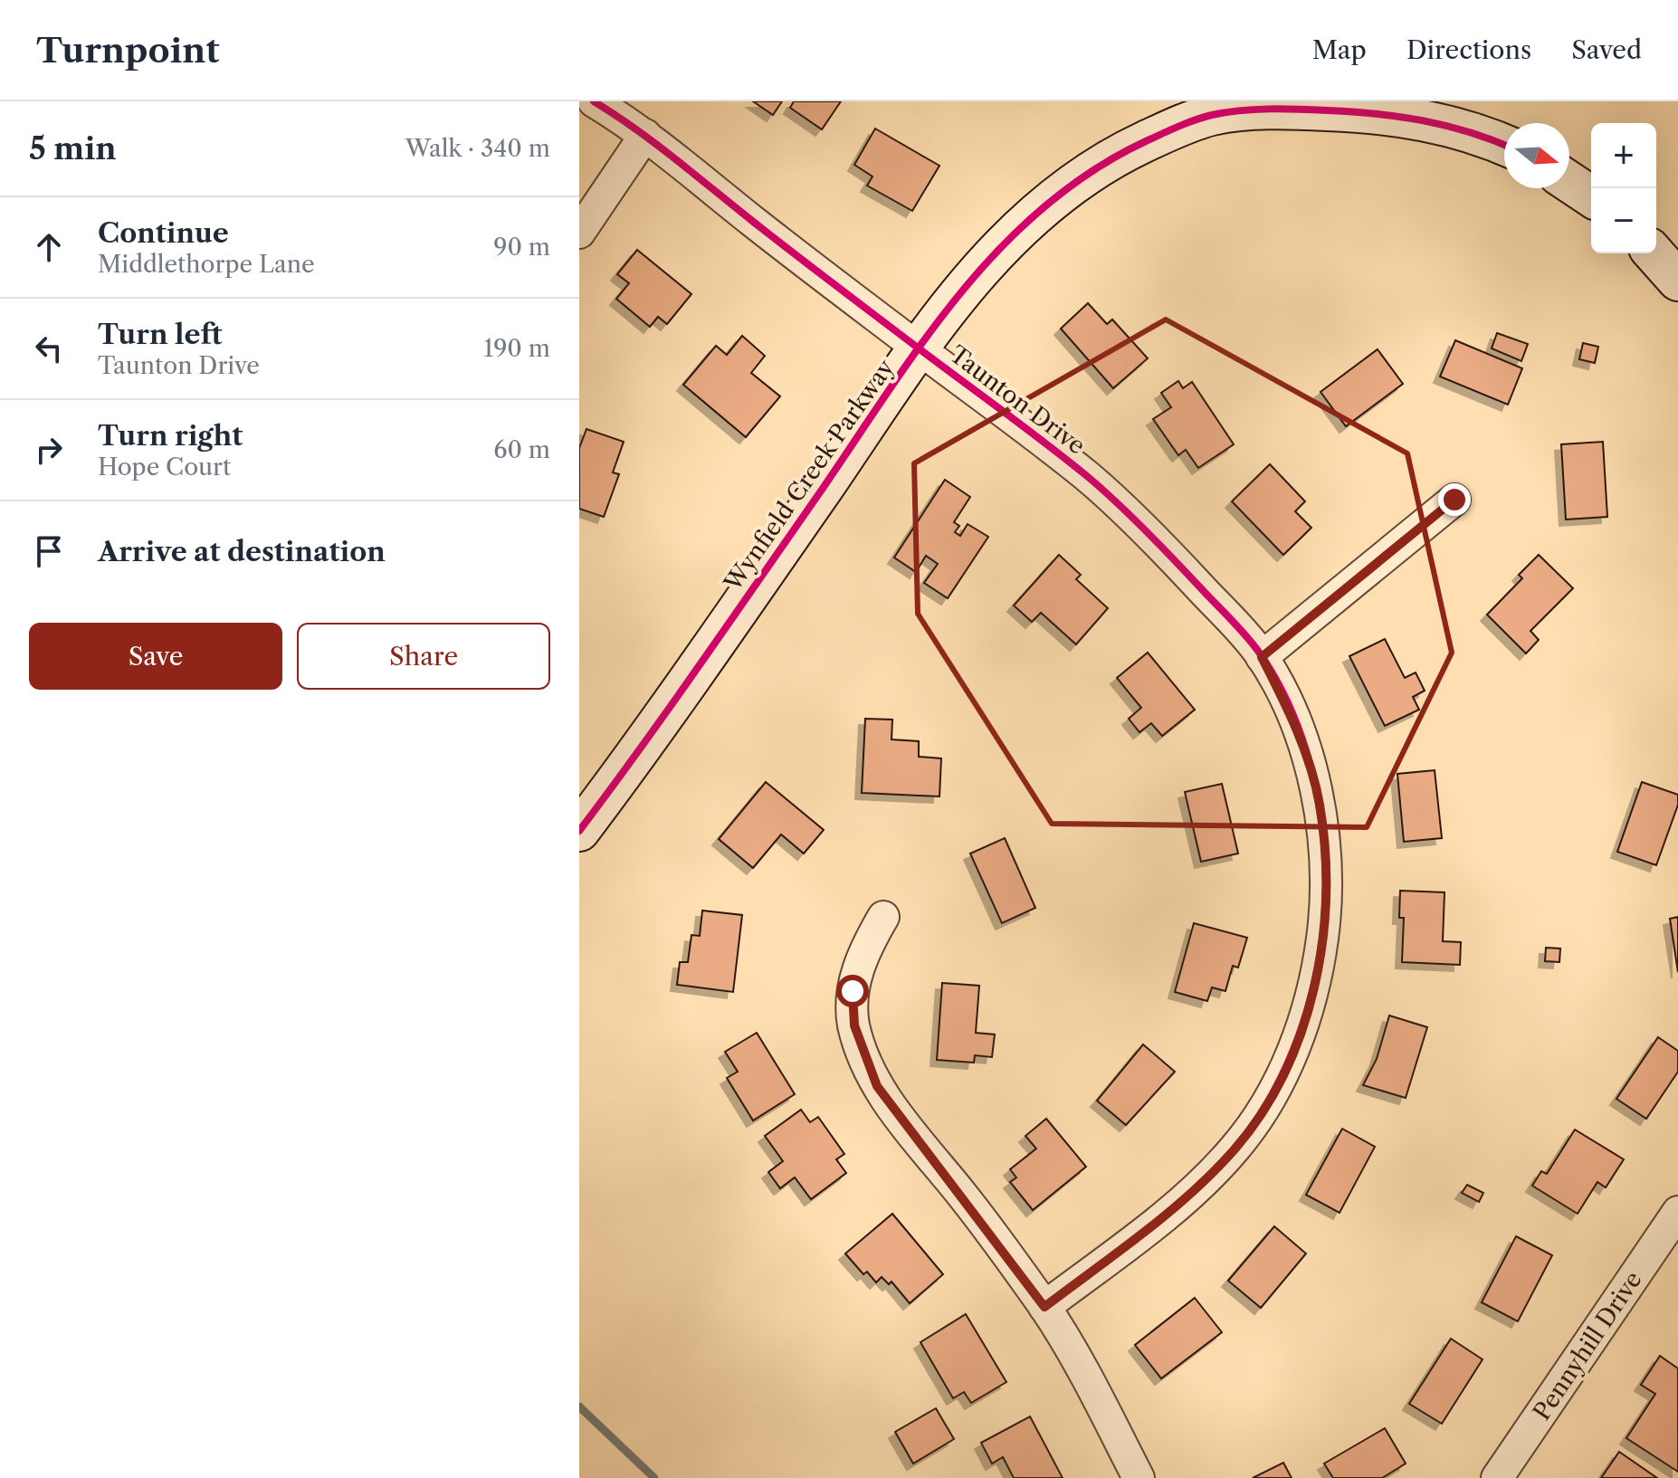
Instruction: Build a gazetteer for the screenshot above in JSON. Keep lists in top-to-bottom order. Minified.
{"streets":{"street":["Taunton Drive","Wynfield Creek Parkway","Pennyhill Drive"]},"crossings":[["Taunton Drive","Wynfield Creek Parkway"]],"north":"right","page":{"header":"Turnpoint","nav":["Map","Directions","Saved"],"heading":["5 min","Walk · 340 m"],"map_buttons":["+","−"],"list":[["Continue","Middlethorpe Lane","90 m"],["Turn left","Taunton Drive","190 m"],["Turn right","Hope Court","60 m"],"Arrive at destination"],"buttons":["Save","Share"]}}
